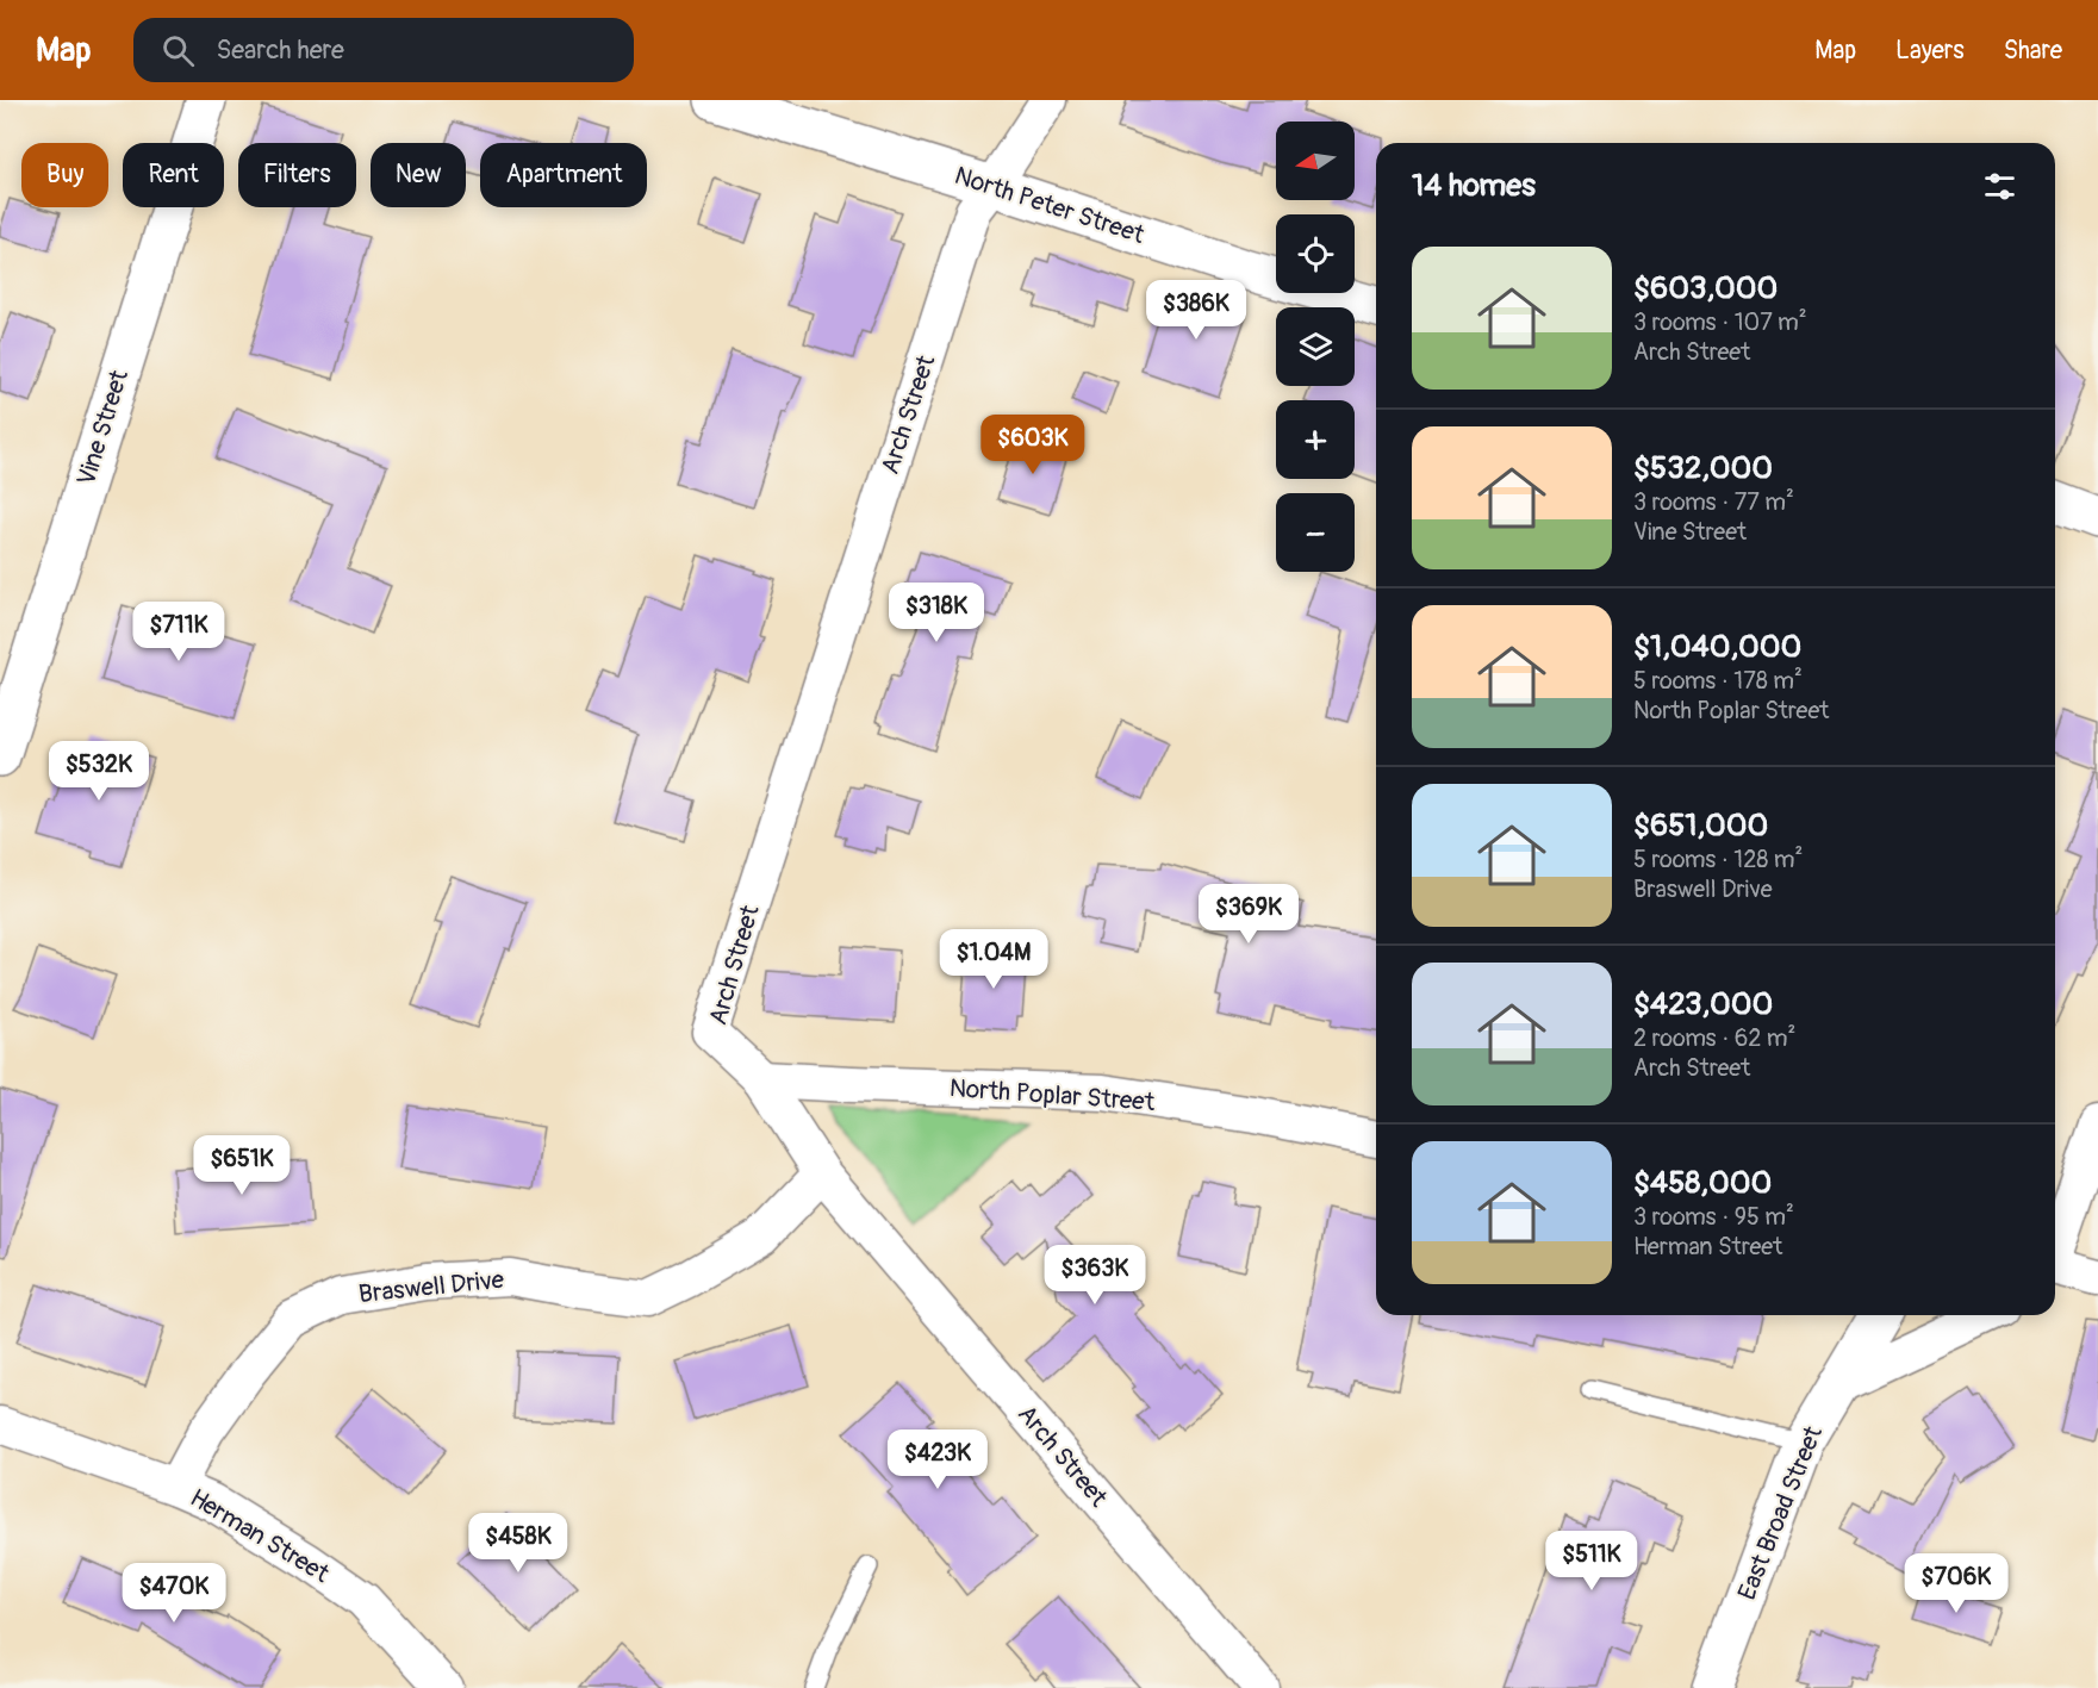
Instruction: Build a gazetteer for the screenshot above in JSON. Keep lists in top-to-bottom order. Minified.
{"streets":{"street":["North Peter Street","Arch Street","Vine Street","North Poplar Street","Braswell Drive","East Broad Street","Herman Street"]},"crossings":[["North Peter Street","Arch Street"],["Arch Street","North Poplar Street"],["Arch Street","Braswell Drive"],["Braswell Drive","Herman Street"]],"north":"left","page":{"header":"Map","search":"Search here","nav":["Map","Layers","Share"],"map_buttons":["+","−"],"chip":["Buy","Rent","Filters","New","Apartment"],"heading":"14 homes","list":[{"name":"$603,000","note":"3 rooms · 107 m² · Arch Street"},{"name":"$532,000","note":"3 rooms · 77 m² · Vine Street"},{"name":"$1,040,000","note":"5 rooms · 178 m² · North Poplar Street"},{"name":"$651,000","note":"5 rooms · 128 m² · Braswell Drive"},{"name":"$423,000","note":"2 rooms · 62 m² · Arch Street"},{"name":"$458,000","note":"3 rooms · 95 m² · Herman Street"}],"price":["$386K","$603K","$318K","$711K","$532K","$369K","$1.04M","$651K","$363K","$423K","$458K","$511K","$706K","$470K"]}}
